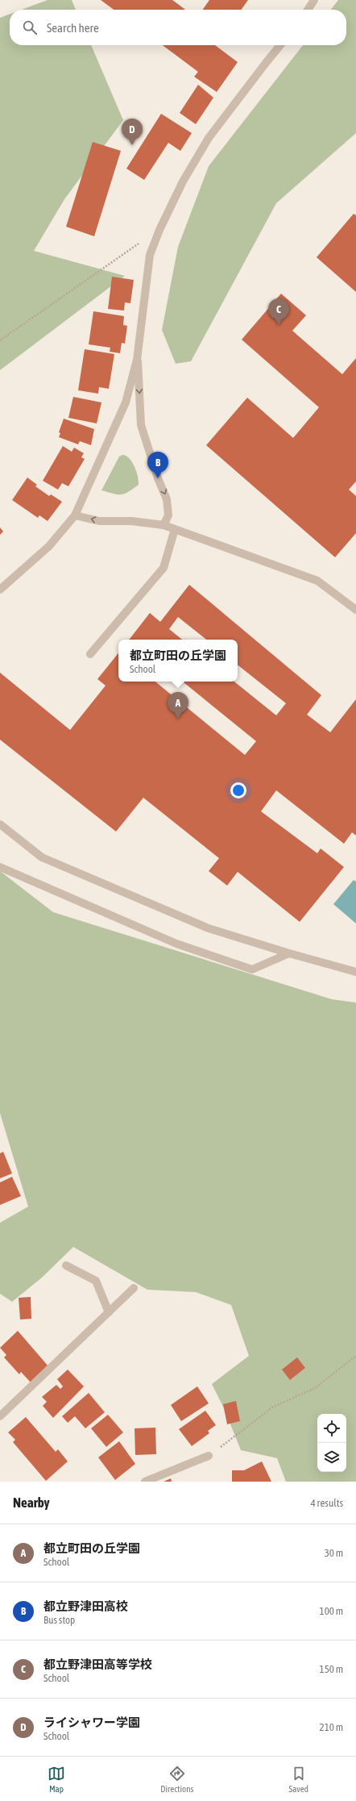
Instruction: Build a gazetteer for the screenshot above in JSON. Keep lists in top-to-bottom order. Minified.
{"page":{"search":"Search here","pins":["D","C","B","A"],"popup":["都立町田の丘学園","School"],"heading":["Nearby","4 results"],"list":[{"mark":"A","name":"都立町田の丘学園","note":"School","value":"30 m"},{"mark":"B","name":"都立野津田高校","note":"Bus stop","value":"100 m"},{"mark":"C","name":"都立野津田高等学校","note":"School","value":"150 m"},{"mark":"D","name":"ライシャワー学園","note":"School","value":"210 m"}],"nav":["Map","Directions","Saved"]}}
